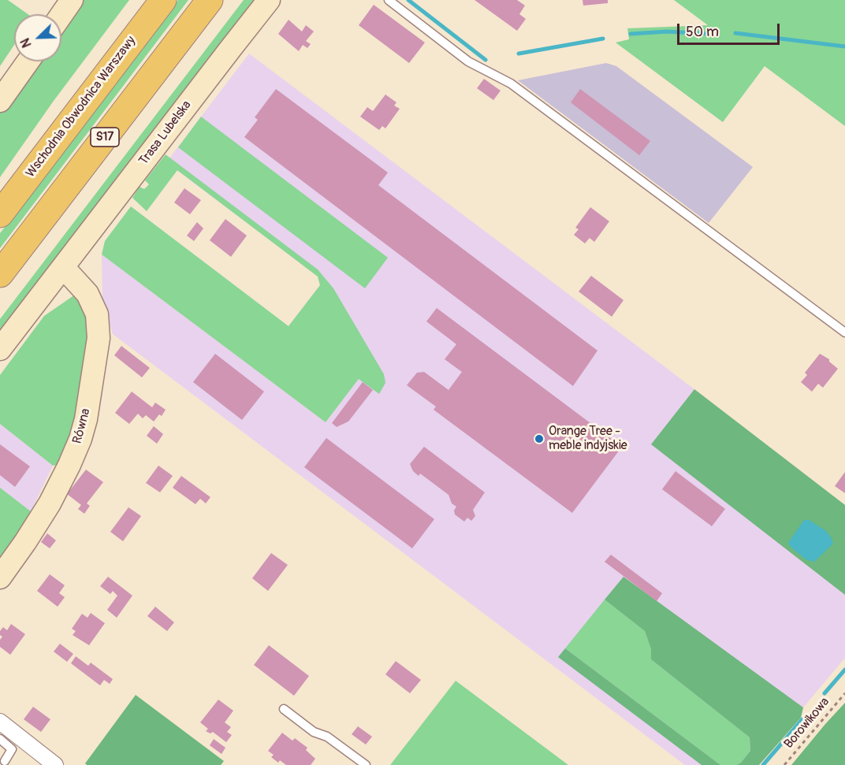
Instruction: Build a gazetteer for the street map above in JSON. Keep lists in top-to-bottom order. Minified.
{"streets":{"highway":["Wschodnia Obwodnica Warszawy","S17"],"street":["Trasa Lubelska","Równa"],"path":["Borowikowa"]},"crossings":[["Trasa Lubelska","Równa"]],"places":["Orange Tree - meble indyjskie"],"scale_bar":"50 m","north":"bottom left"}
